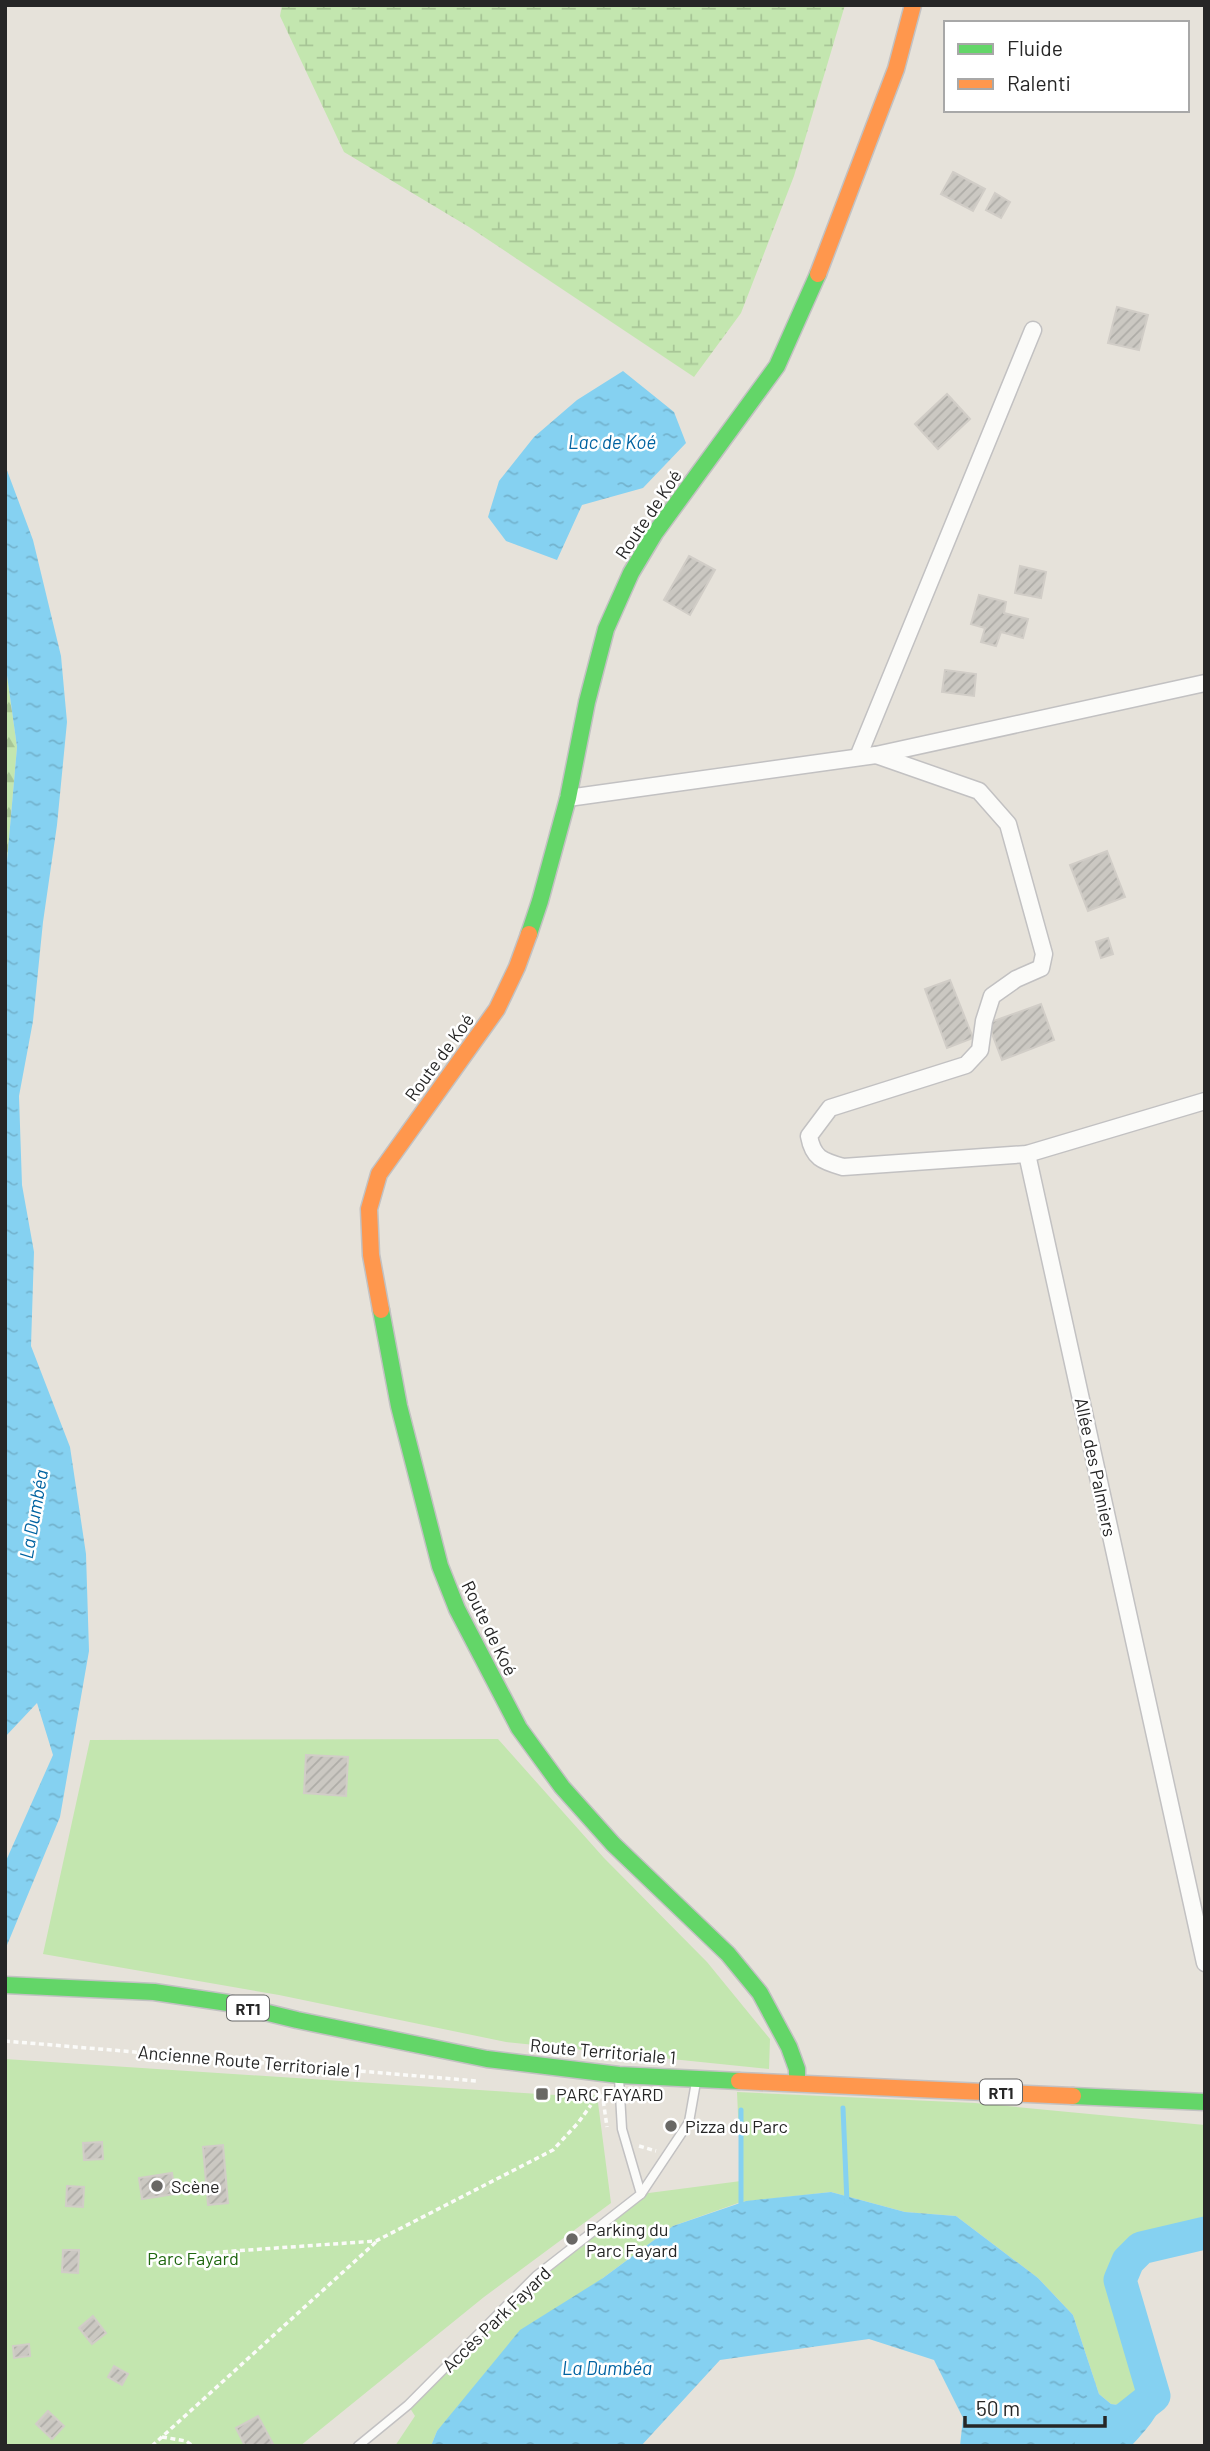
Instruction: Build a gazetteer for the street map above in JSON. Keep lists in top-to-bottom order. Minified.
{"streets":{"street":["Route de Koé","Allée des Palmiers","RT1","Route Territoriale 1"],"lane":["Accès Park Fayard"],"path":["Ancienne Route Territoriale 1"]},"crossings":[["Route de Koé","Route Territoriale 1"],["Route Territoriale 1","Accès Park Fayard"]],"water":["Lac de Koé","La Dumbéa"],"parks":["Parc Fayard"],"places":{"transit":["PARC FAYARD"],"other":["Pizza du Parc","Scène","Parking du Parc Fayard"]},"legend":["Fluide","Ralenti"],"scale_bar":"50 m"}
